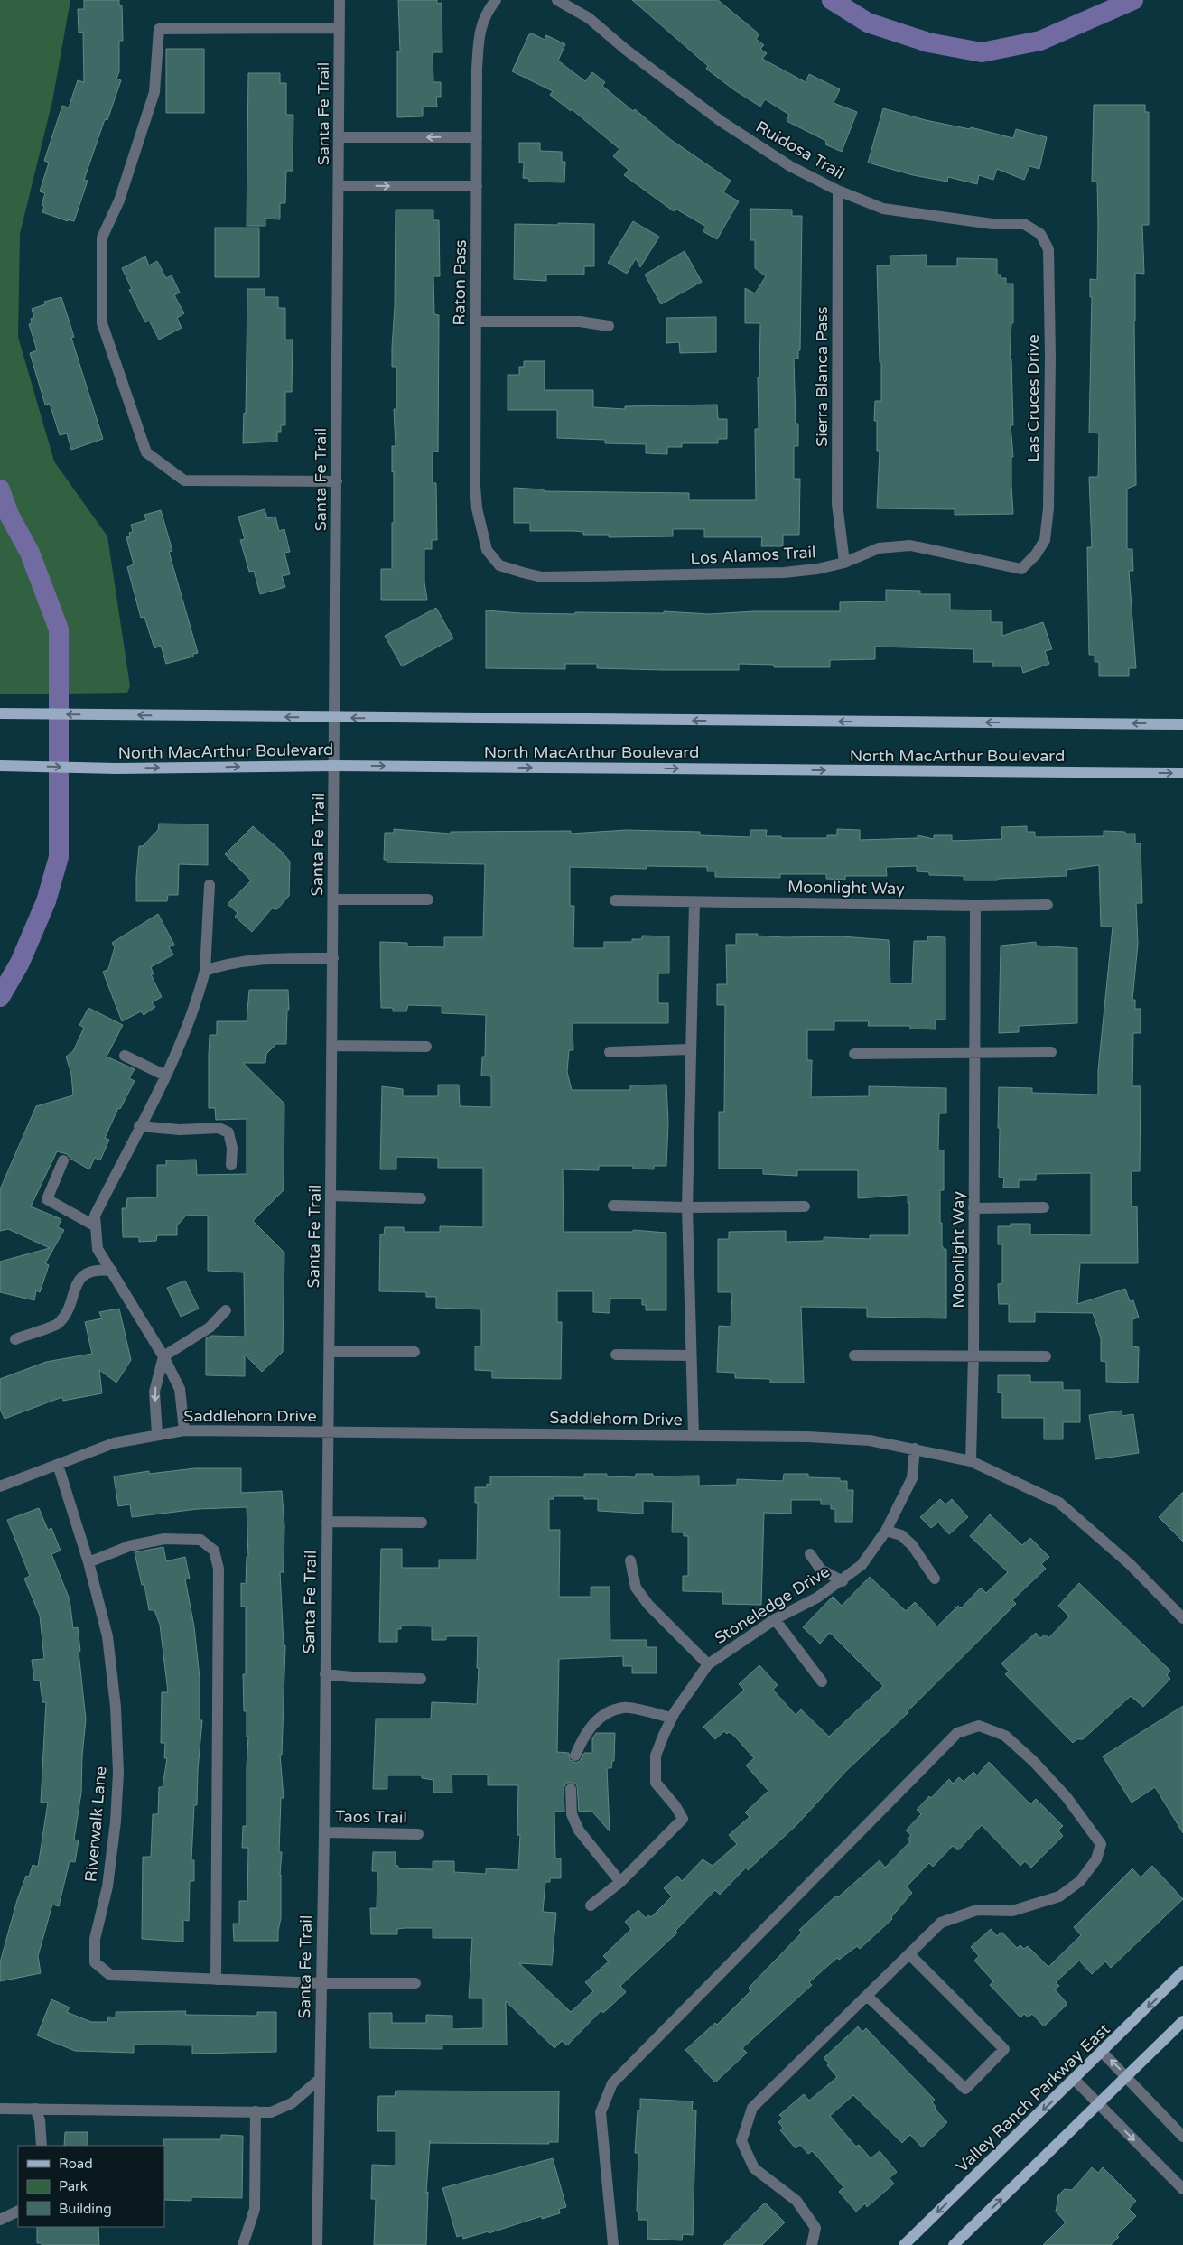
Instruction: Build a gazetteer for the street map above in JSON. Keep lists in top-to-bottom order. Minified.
{"streets":{"main road":["North MacArthur Boulevard","Valley Ranch Parkway East"],"street":["Santa Fe Trail","Ruidosa Trail","Raton Pass","Sierra Blanca Pass","Las Cruces Drive","Los Alamos Trail","Moonlight Way","Saddlehorn Drive","Stoneledge Drive","Taos Trail","Riverwalk Lane"]},"crossings":[["Santa Fe Trail","North MacArthur Boulevard"],["Santa Fe Trail","Saddlehorn Drive"],["Santa Fe Trail","Taos Trail"],["Santa Fe Trail","Riverwalk Lane"],["Ruidosa Trail","Sierra Blanca Pass"],["Ruidosa Trail","Las Cruces Drive"],["Raton Pass","Los Alamos Trail"],["Sierra Blanca Pass","Los Alamos Trail"],["Las Cruces Drive","Los Alamos Trail"],["Moonlight Way","Saddlehorn Drive"],["Saddlehorn Drive","Stoneledge Drive"],["Saddlehorn Drive","Riverwalk Lane"]],"legend":["Road","Park","Building"]}
